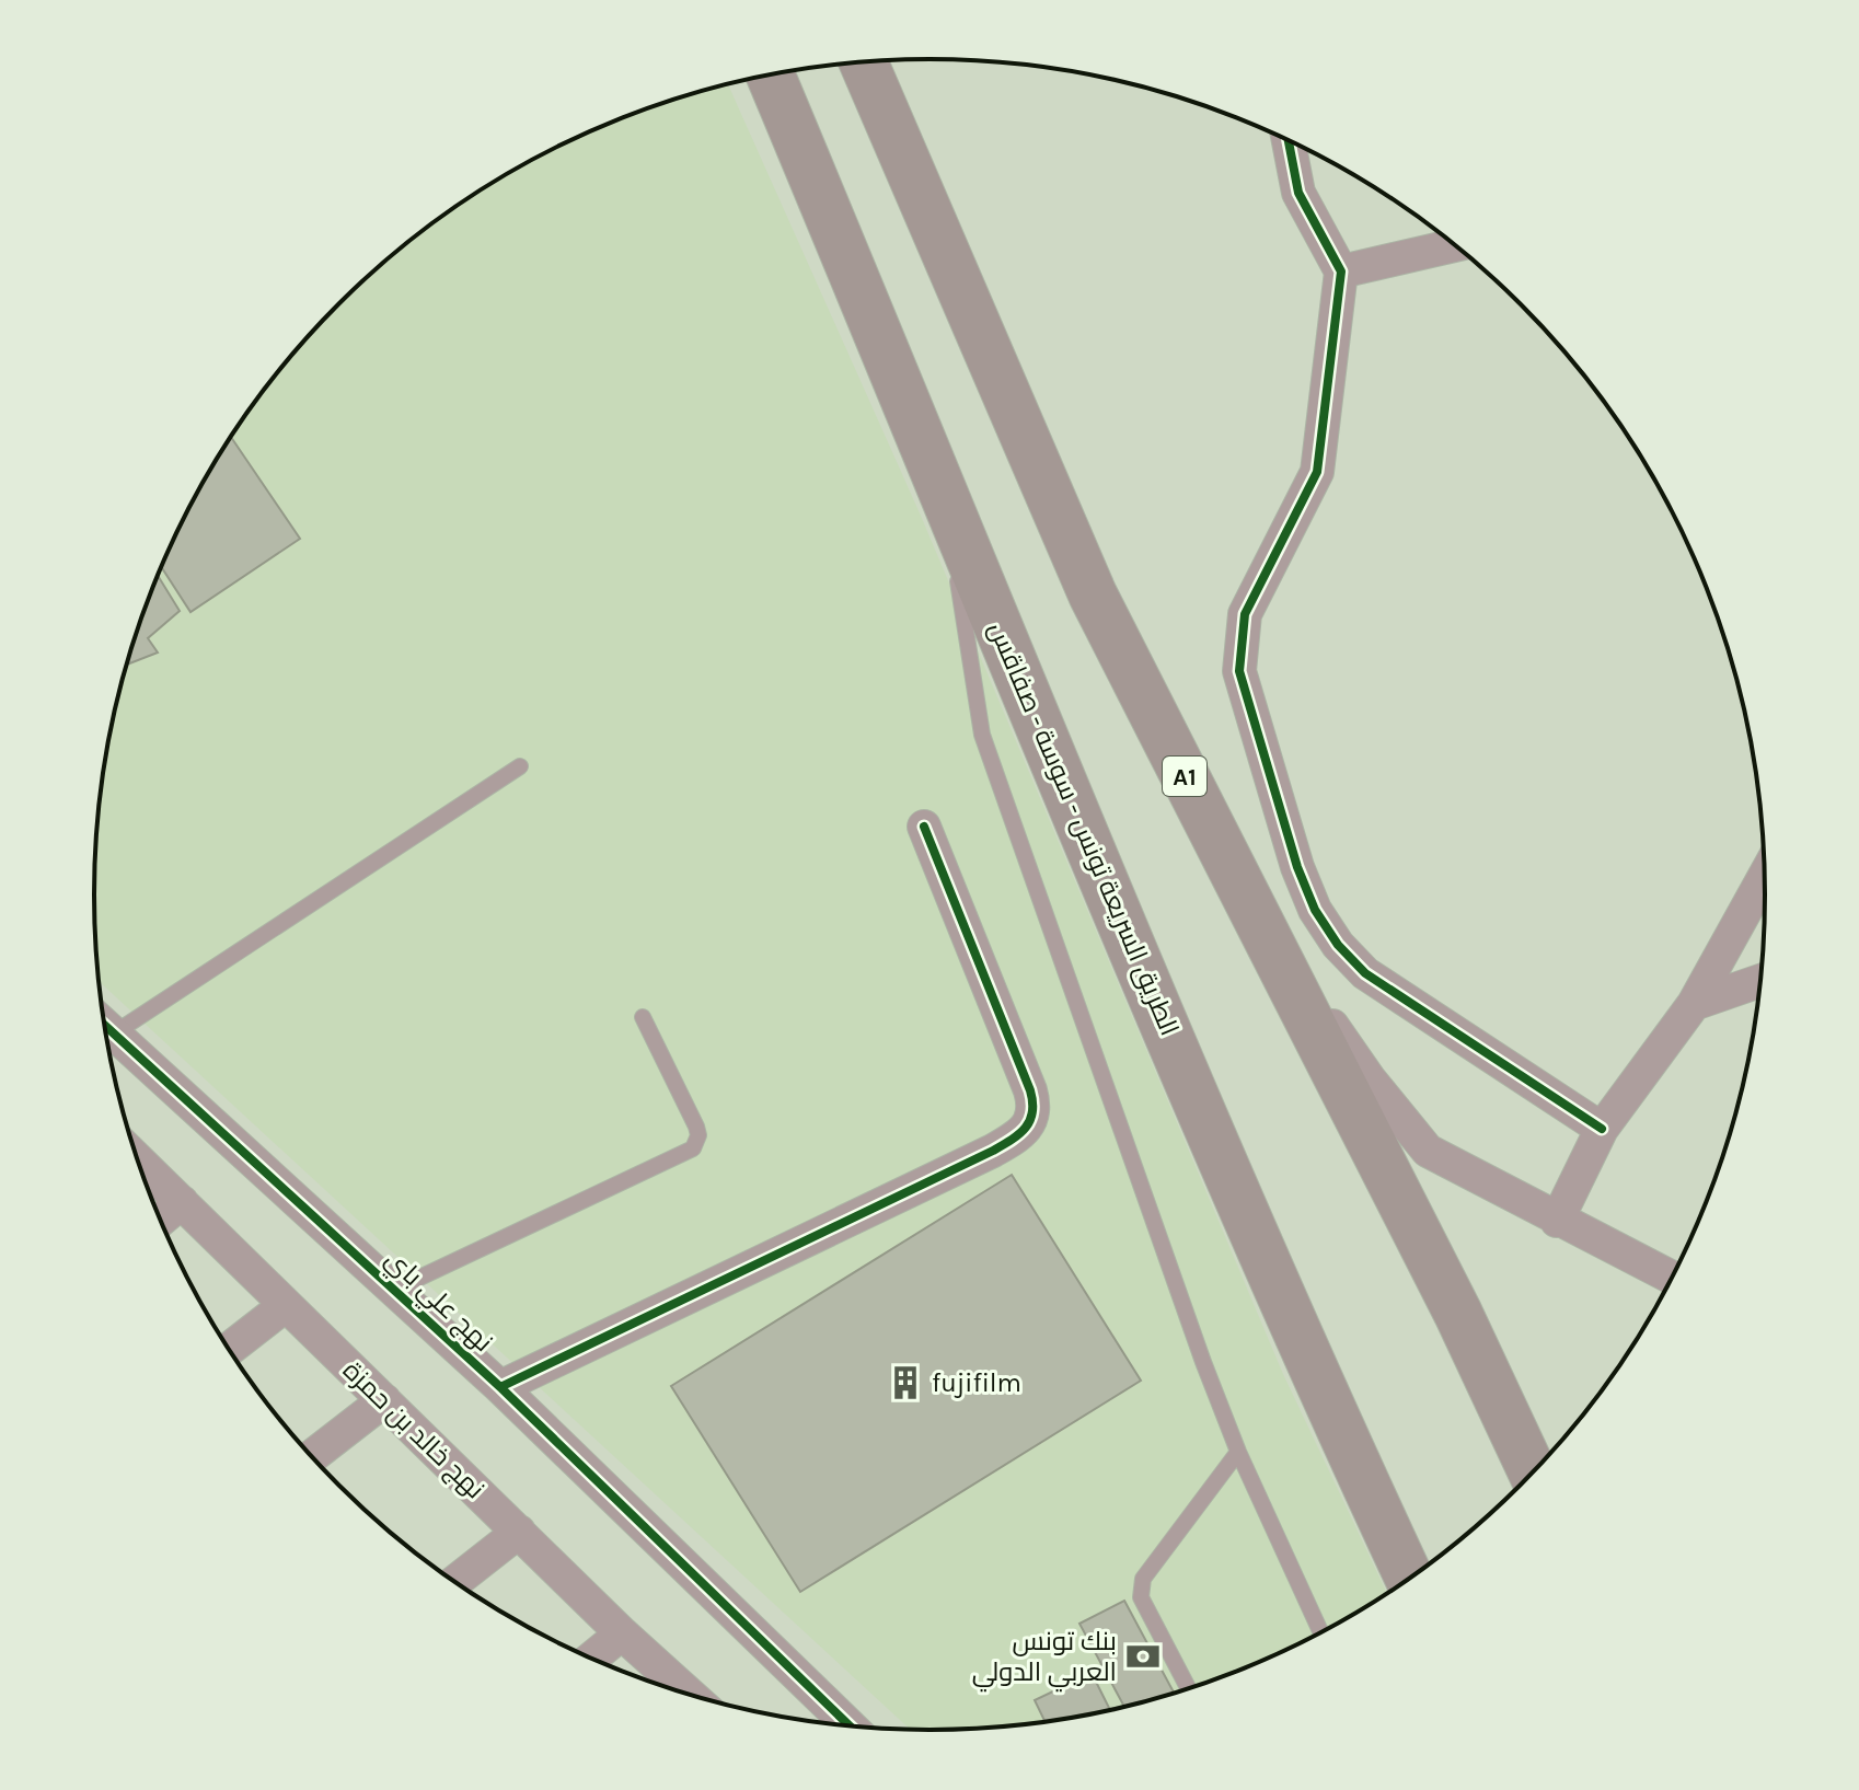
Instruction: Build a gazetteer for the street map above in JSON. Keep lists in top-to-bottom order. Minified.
{"streets":{"highway":["A1","الطريق السريعة تونس - سوسة - صفاقس"],"street":["نهج علي باي","نهج خالد بن حمزة"]},"places":{"building":["fujifilm"],"bank":["بنك تونس العربي الدولي"]}}
